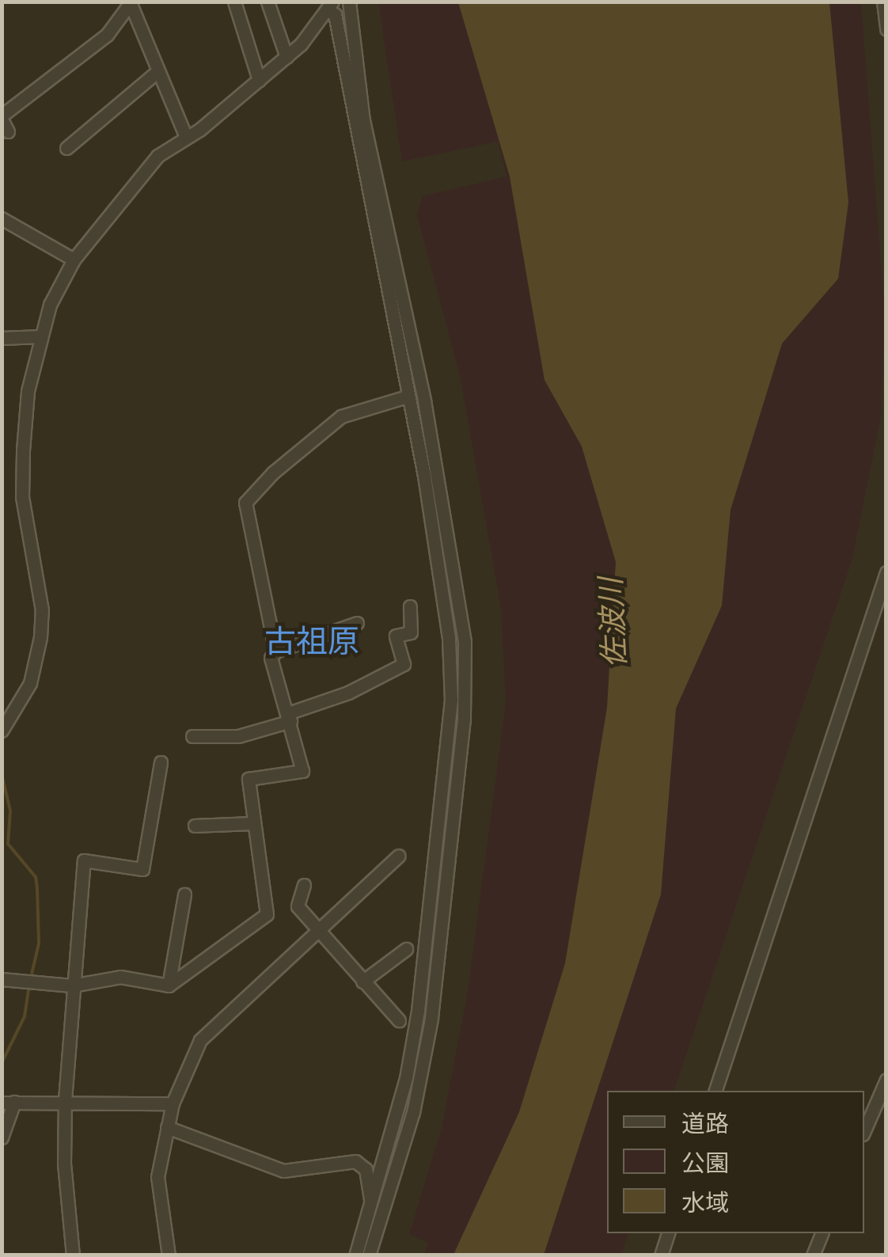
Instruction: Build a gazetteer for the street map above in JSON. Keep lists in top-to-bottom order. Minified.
{"districts":["古祖原"],"water":["佐波川"],"legend":["道路","公園","水域"]}
